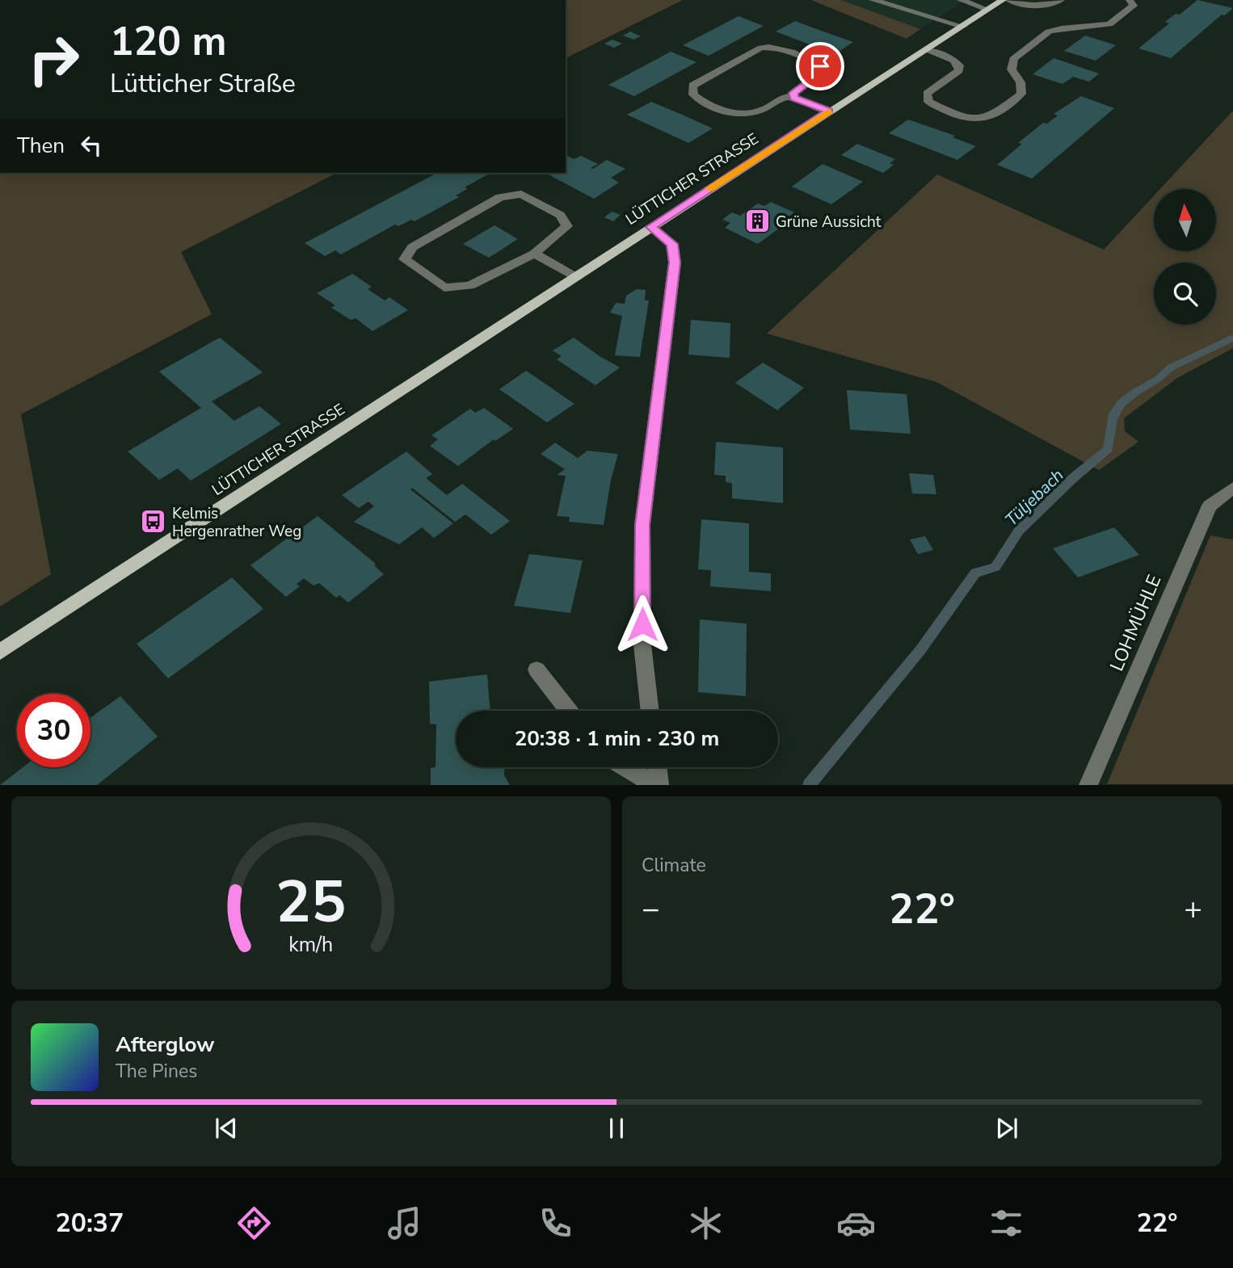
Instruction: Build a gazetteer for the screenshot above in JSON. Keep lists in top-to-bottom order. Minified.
{"streets":{"main road":["LÜTTICHER STRASSE"],"street":["LOHMÜHLE"]},"water":["Tüljebach"],"places":{"building":["Grüne Aussicht"],"bus stop":["Kelmis Hergenrather Weg"]},"north":"top","page":{"turn":["120 m","Lütticher Straße"],"then":"Then","limit":"30","trip":"20:38 · 1 min · 230 m","tile":"Climate","heat":["−","22°","+"],"song":["Afterglow","The Pines"],"tabs":["20:37","22°"],"gauge":["25","km/h"]}}
